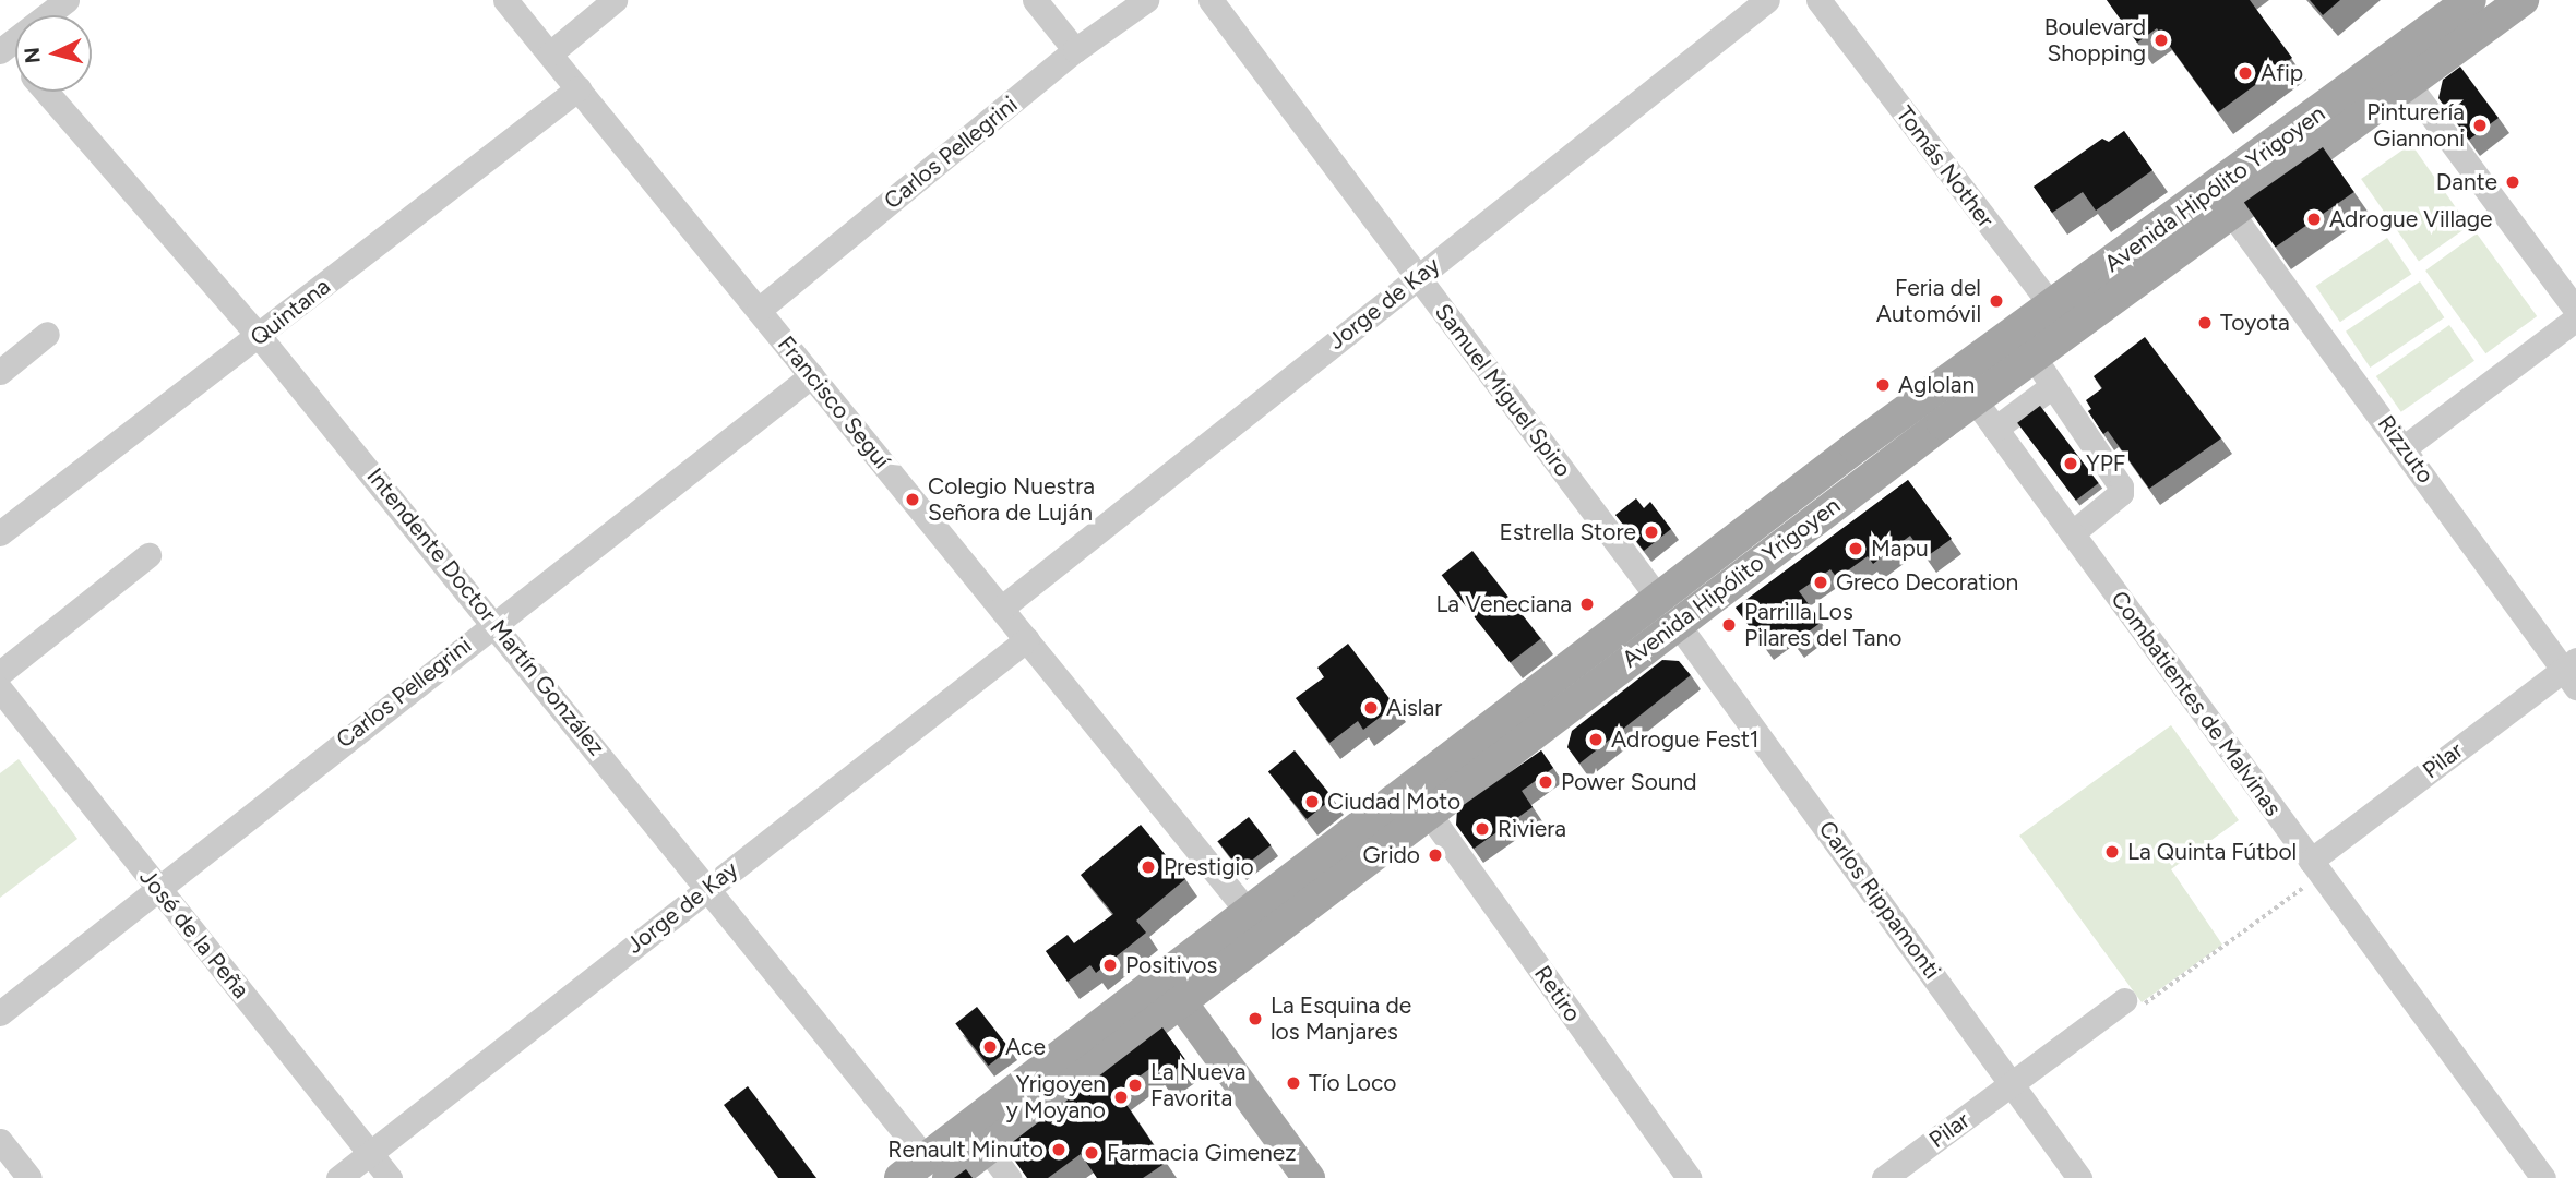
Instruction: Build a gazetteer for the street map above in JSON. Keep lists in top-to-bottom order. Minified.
{"streets":{"main road":["Avenida Hipólito Yrigoyen"],"street":["Carlos Pellegrini","Tomás Nother","Jorge de Kay","Quintana","Samuel Miguel Spiro","Francisco Seguí","Rizzuto","Intendente Doctor Martín González","Combatientes de Malvinas","Pilar","Carlos Rippamonti","José de la Peña","Retiro"]},"crossings":[["Carlos Pellegrini","Francisco Seguí"],["Carlos Pellegrini","Intendente Doctor Martín González"],["Carlos Pellegrini","José de la Peña"],["Tomás Nother","Avenida Hipólito Yrigoyen"],["Avenida Hipólito Yrigoyen","Samuel Miguel Spiro"],["Avenida Hipólito Yrigoyen","Francisco Seguí"],["Avenida Hipólito Yrigoyen","Rizzuto"],["Avenida Hipólito Yrigoyen","Intendente Doctor Martín González"],["Avenida Hipólito Yrigoyen","Combatientes de Malvinas"],["Avenida Hipólito Yrigoyen","Carlos Rippamonti"],["Avenida Hipólito Yrigoyen","Retiro"],["Jorge de Kay","Samuel Miguel Spiro"],["Jorge de Kay","Francisco Seguí"],["Jorge de Kay","Intendente Doctor Martín González"],["Jorge de Kay","José de la Peña"],["Quintana","Francisco Seguí"],["Quintana","Intendente Doctor Martín González"],["Samuel Miguel Spiro","Carlos Rippamonti"],["Rizzuto","Pilar"],["Combatientes de Malvinas","Pilar"],["Pilar","Carlos Rippamonti"]],"places":["Boulevard Shopping","Afip","Pinturería Giannoni","Dante","Adrogue Village","Feria del Automóvil","Toyota","Aglolan","YPF","Colegio Nuestra Señora de Luján","Estrella Store","Mapu","Greco Decoration","La Veneciana","Parrilla Los Pilares del Tano","Aislar","Adrogue Fest1","Power Sound","Ciudad Moto","Riviera","La Quinta Fútbol","Grido","Prestigio","Positivos","La Esquina de los Manjares","Ace","Tío Loco","La Nueva Favorita","Yrigoyen y Moyano","Renault Minuto","Farmacia Gimenez"],"north":"left"}
